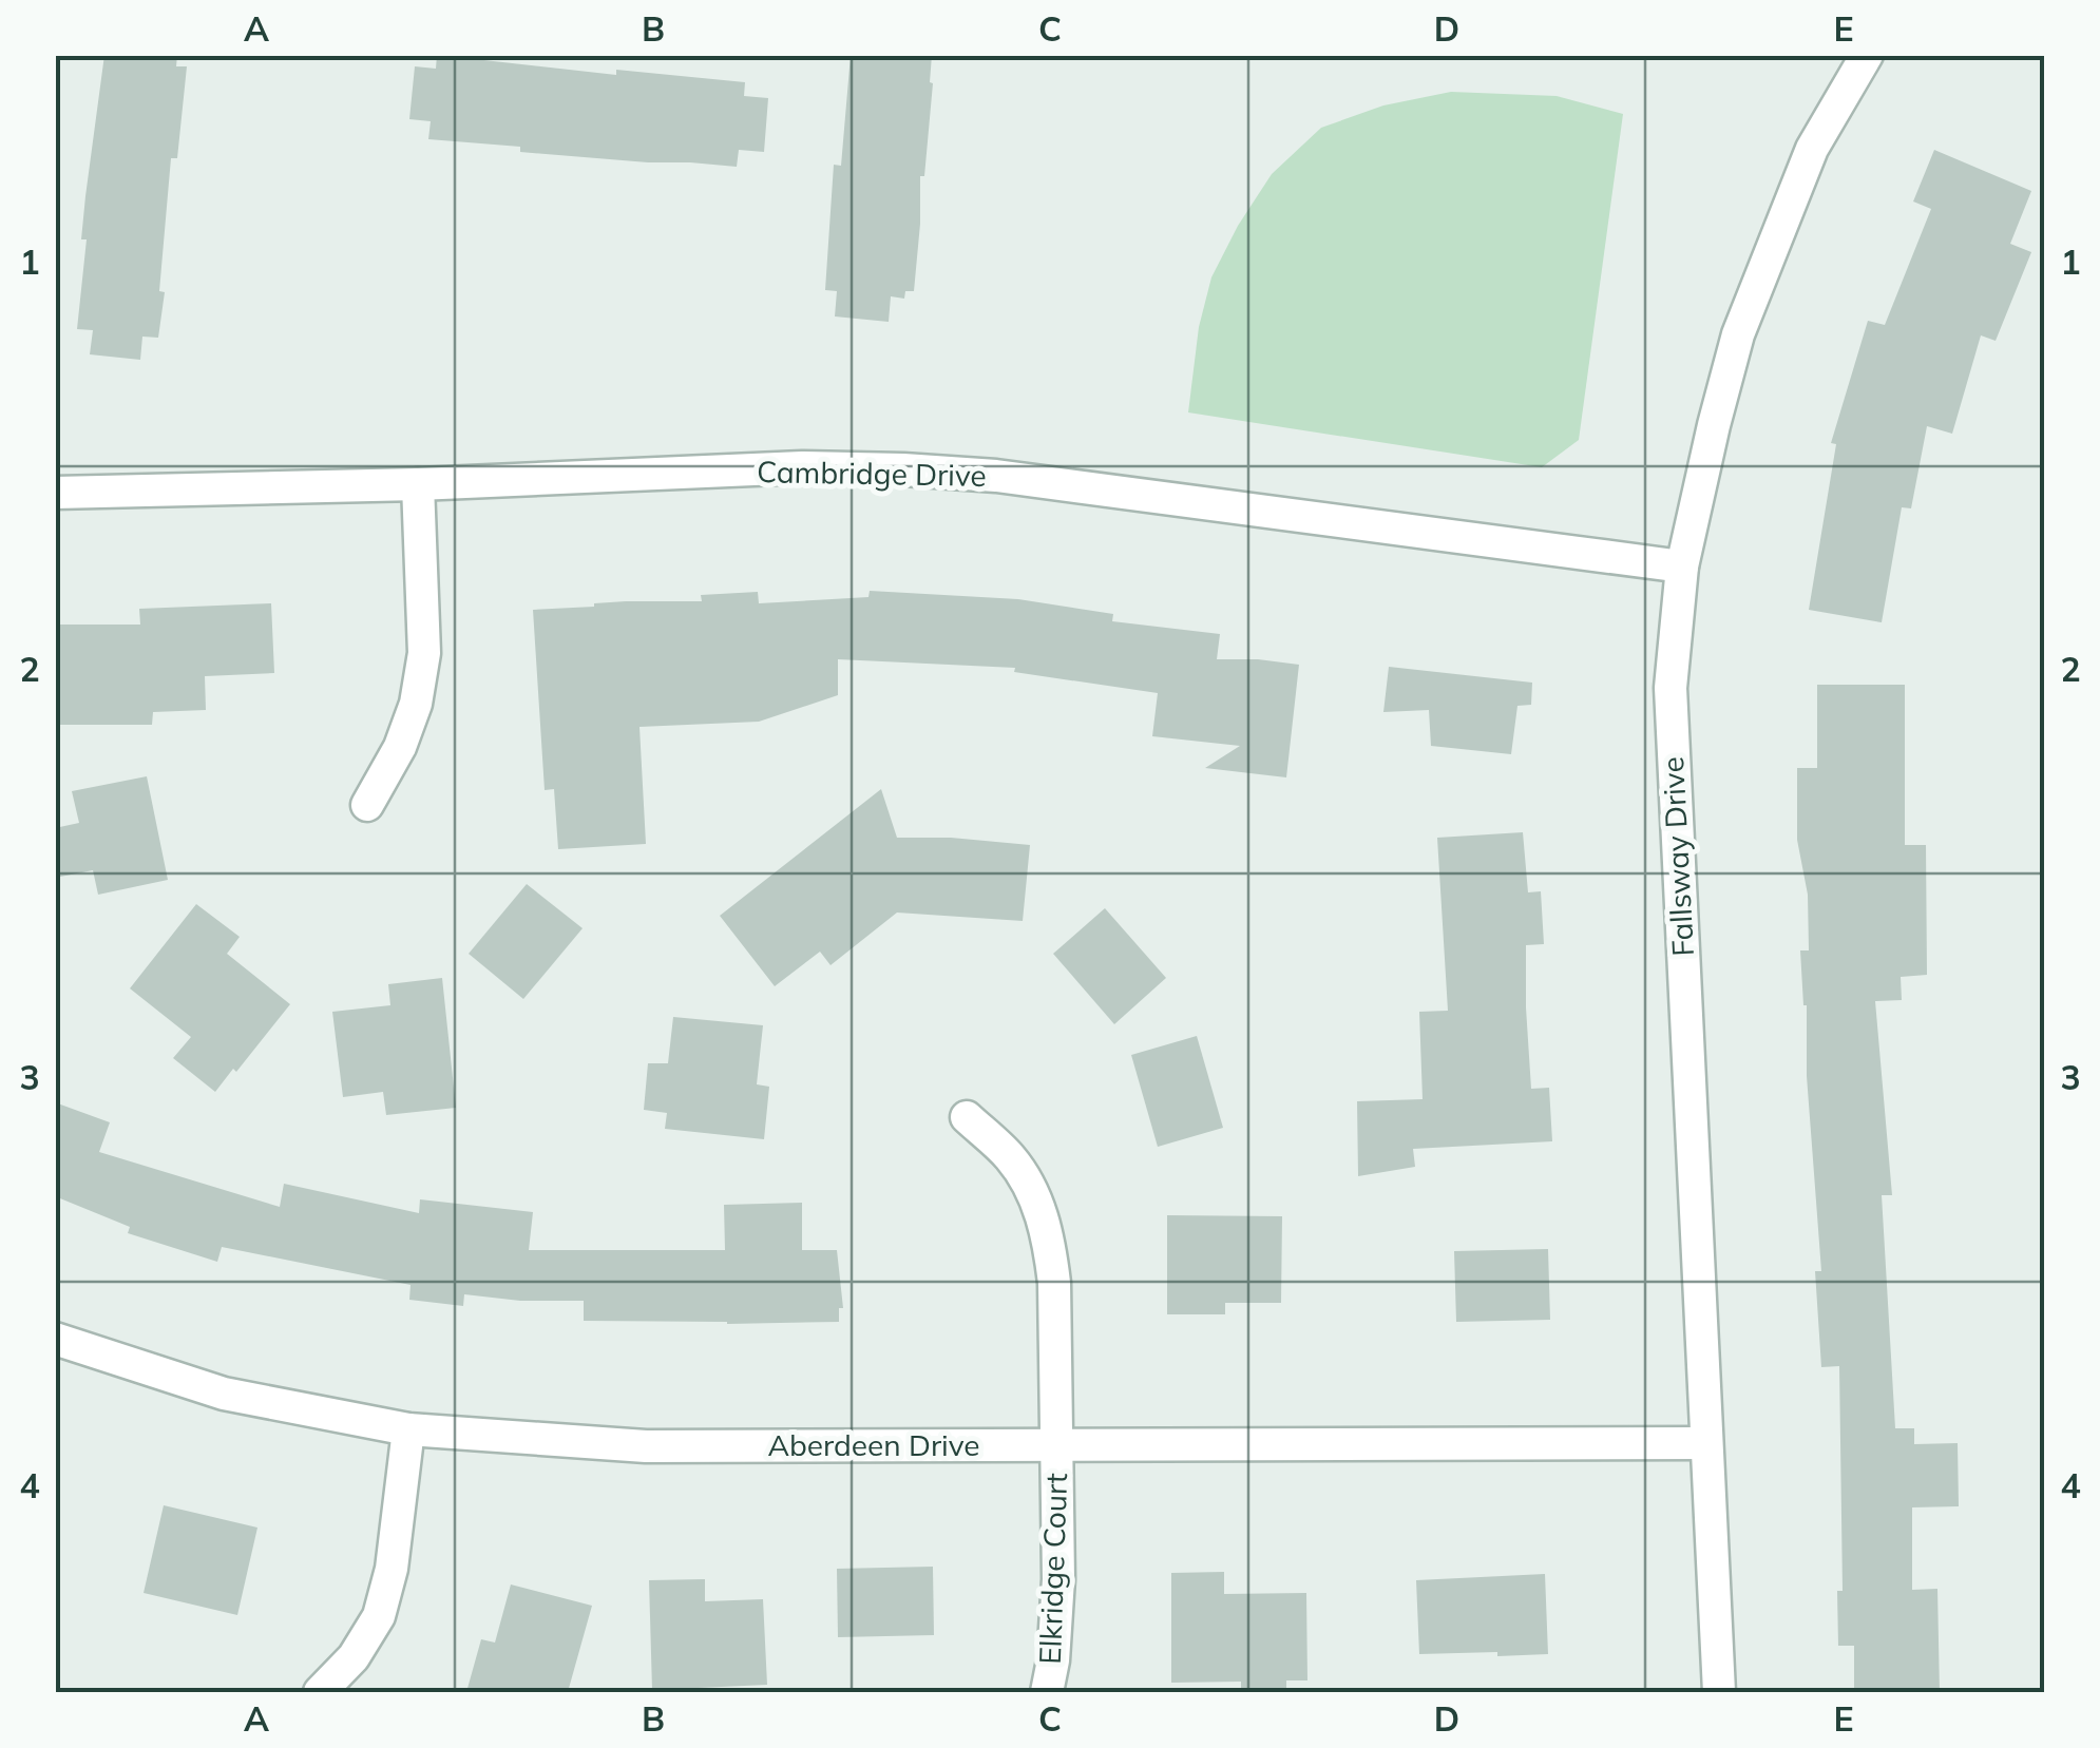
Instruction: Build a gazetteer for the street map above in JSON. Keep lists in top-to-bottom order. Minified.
{"streets":{"street":["Cambridge Drive","Fallsway Drive","Aberdeen Drive","Elkridge Court"]},"crossings":[["Cambridge Drive","Fallsway Drive"],["Fallsway Drive","Aberdeen Drive"],["Aberdeen Drive","Elkridge Court"]],"grid":{"columns":["A","B","C","D","E"],"rows":["1","2","3","4"]}}
